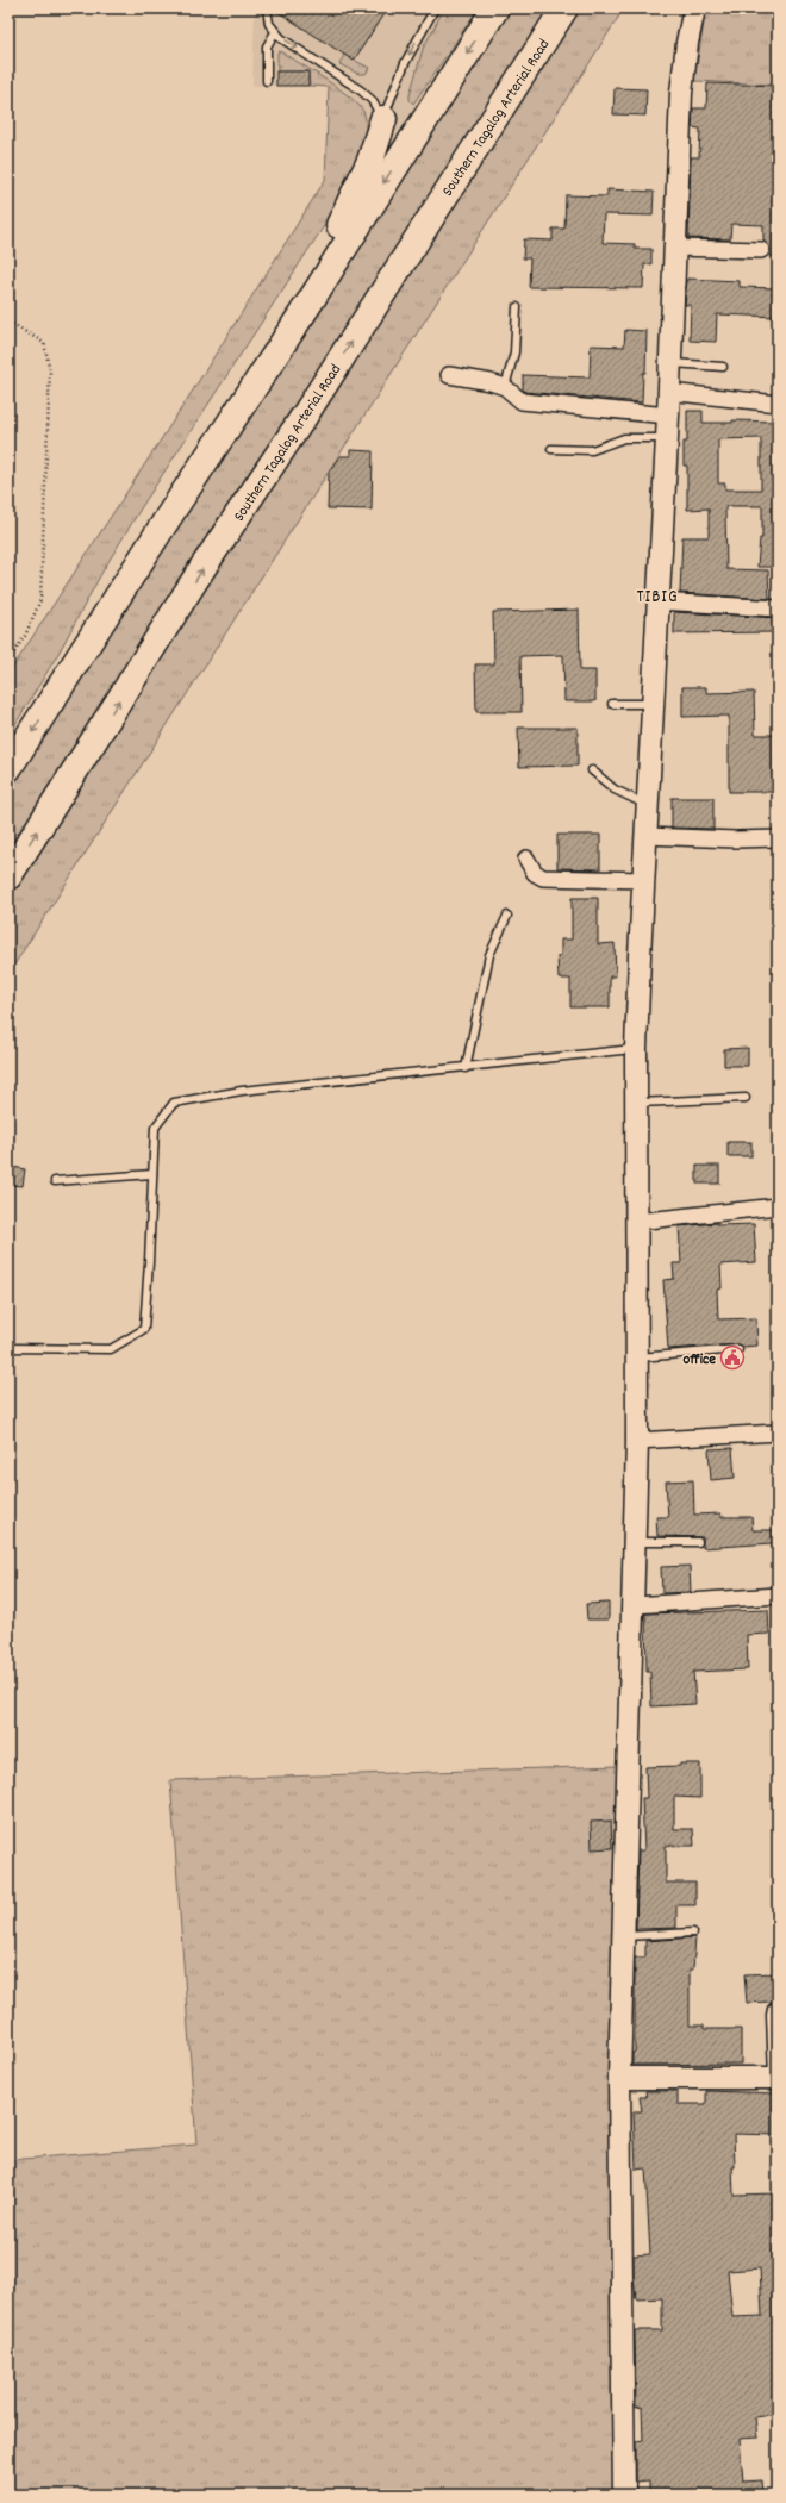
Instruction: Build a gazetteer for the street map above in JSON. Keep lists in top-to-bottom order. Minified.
{"streets":{"highway":["Southern Tagalog Arterial Road"]},"districts":["TIBIG"],"places":{"public building":["office"]}}
